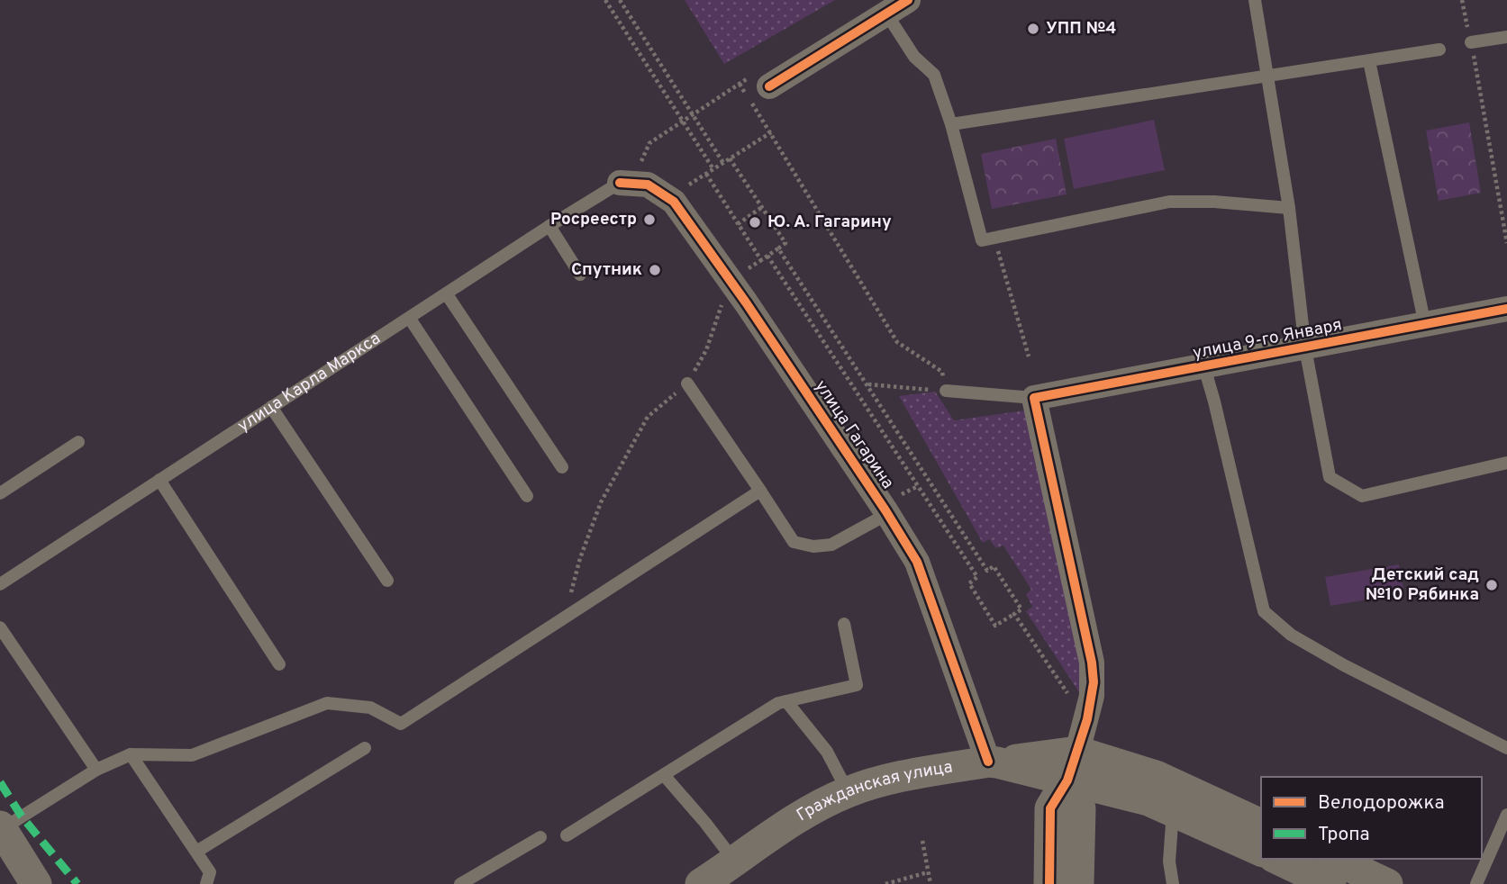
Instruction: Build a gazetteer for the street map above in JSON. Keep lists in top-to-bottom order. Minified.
{"streets":{"street":["улица 9-го Января","улица Гагарина","Гражданская улица"],"lane":["улица Карла Маркса"]},"crossings":[["улица Карла Маркса","улица Гагарина"],["улица Гагарина","Гражданская улица"]],"places":["УПП №4","Росреестр","Ю. А. Гагарину","Спутник","Детский сад №10 Рябинка"],"legend":["Велодорожка","Тропа"]}
